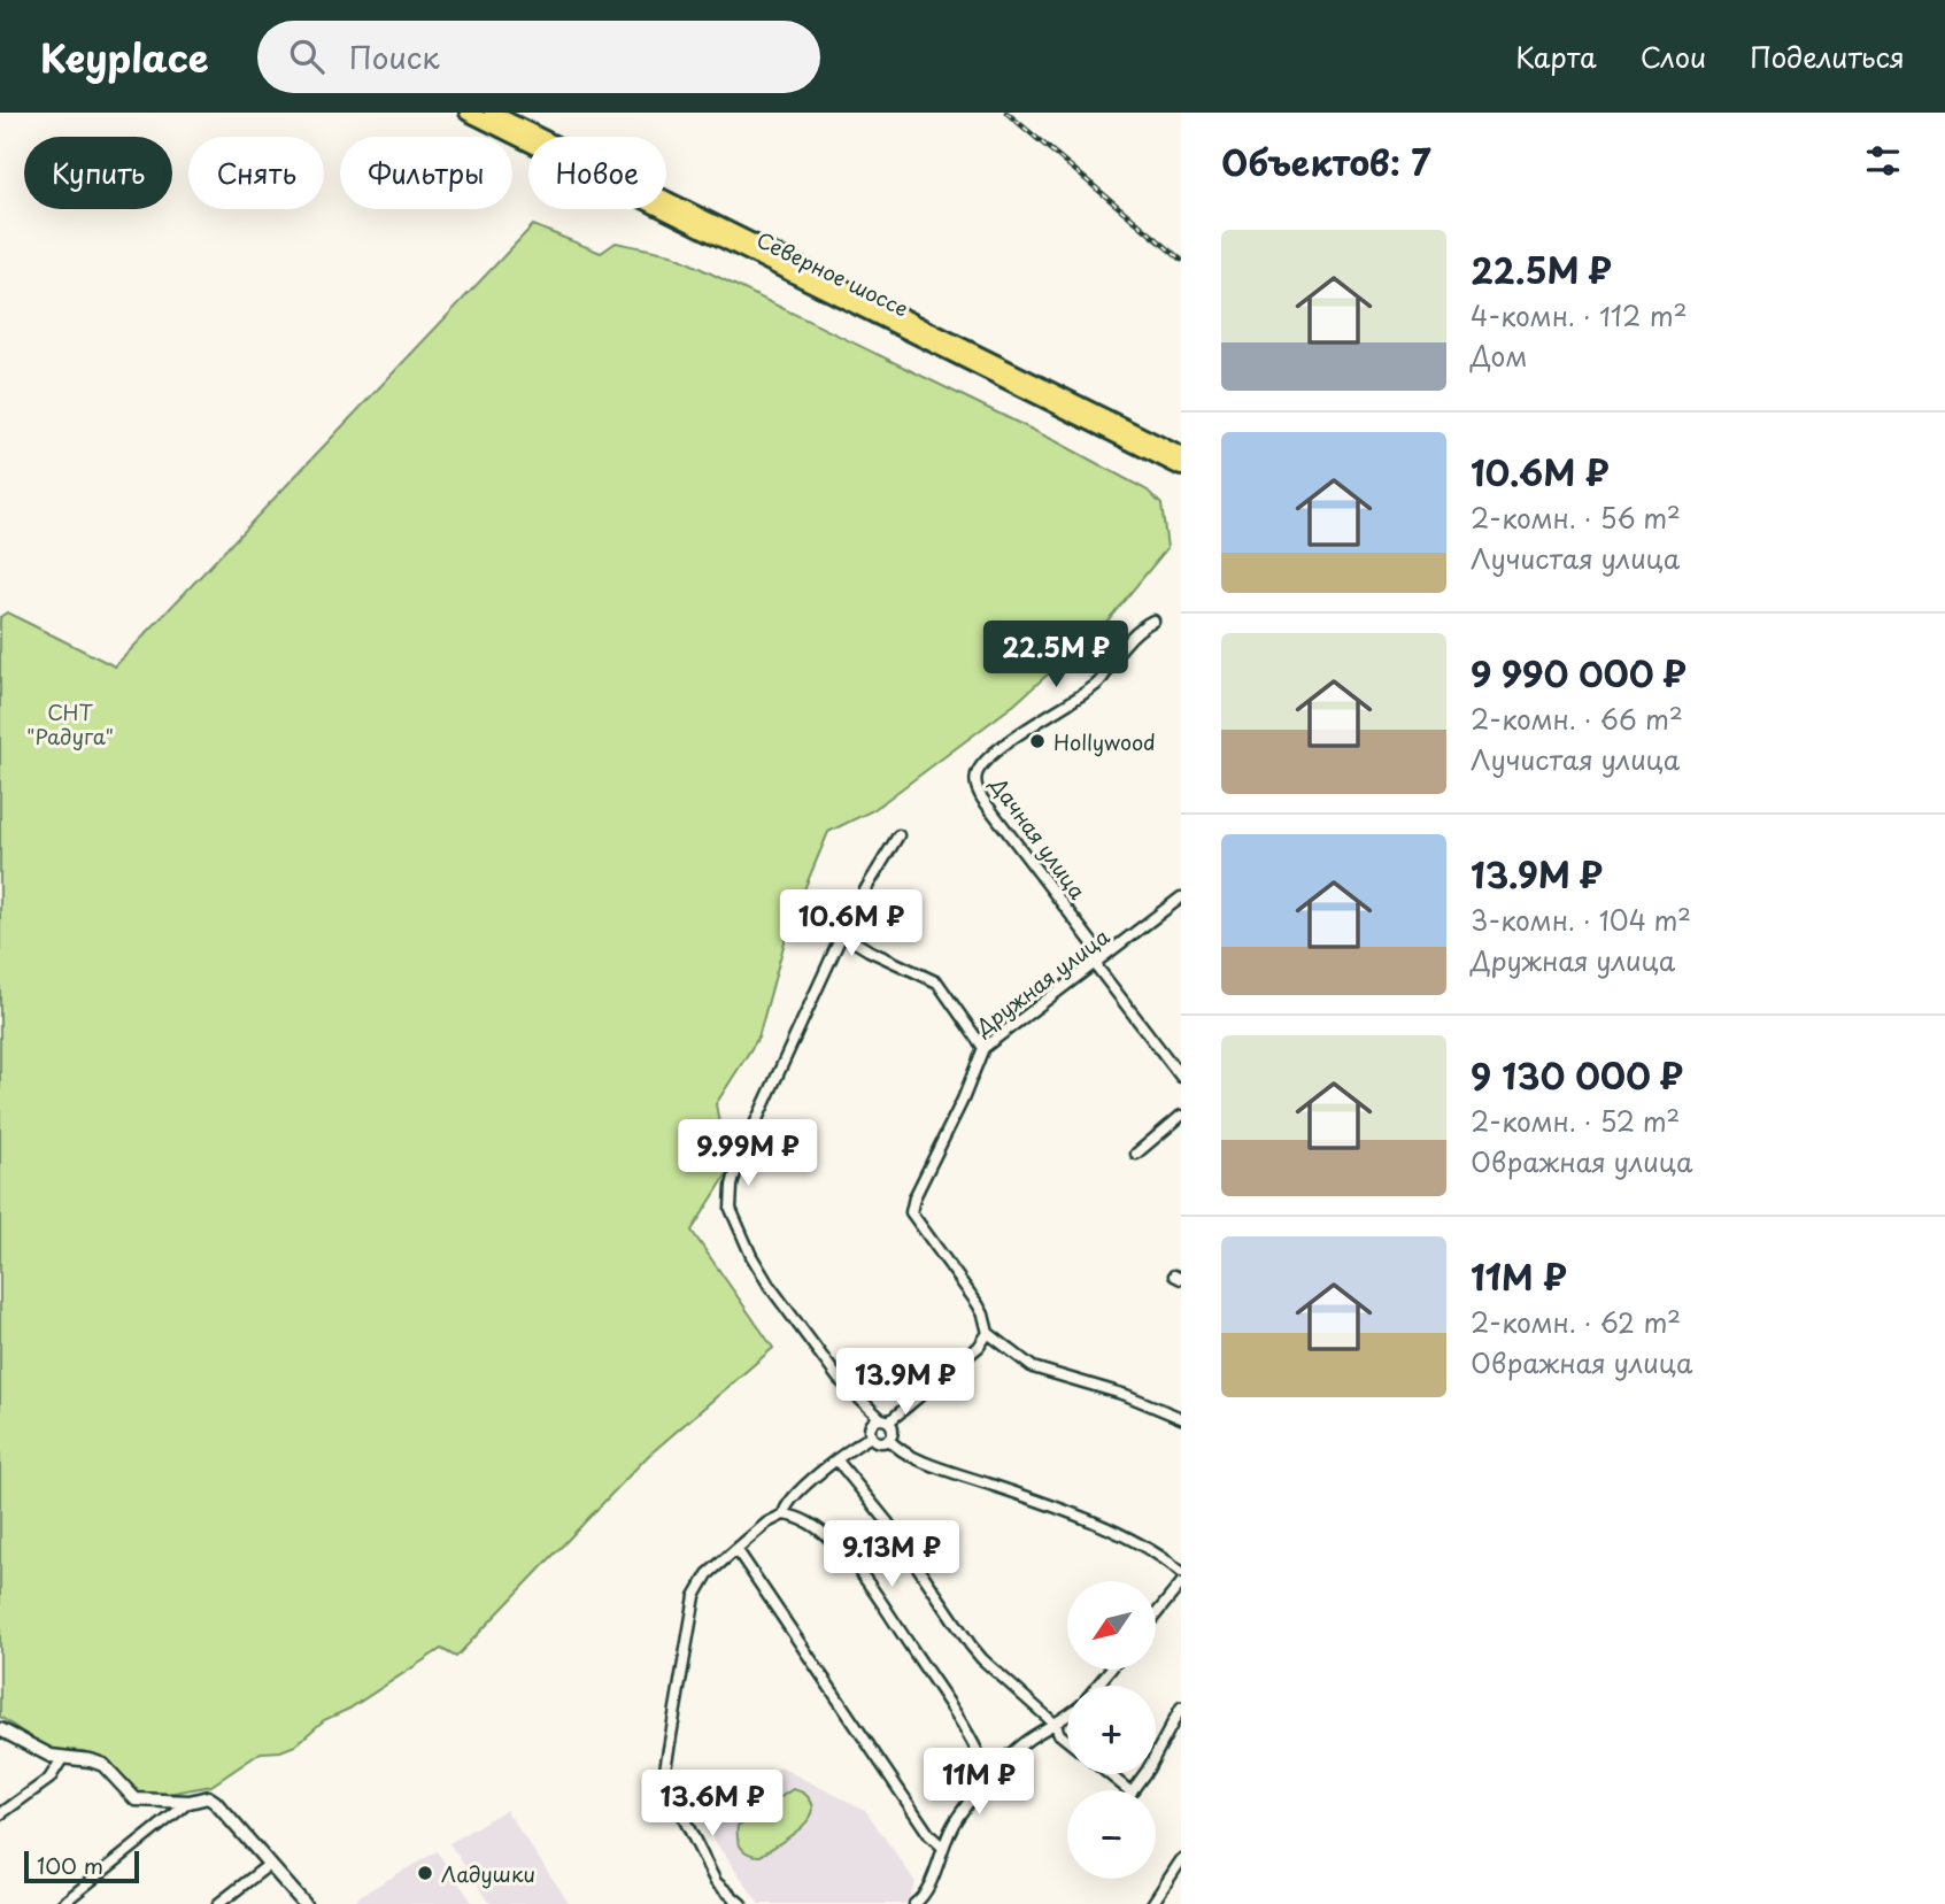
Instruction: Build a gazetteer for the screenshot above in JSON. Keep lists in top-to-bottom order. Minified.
{"streets":{"main road":["Северное шоссе"],"street":["Дачная улица","Дружная улица"]},"crossings":[["Дачная улица","Дружная улица"]],"parks":["СНТ \"Радуга\""],"places":["Hollywood","Ладушки"],"scale_bar":"100 m","north":"bottom left","page":{"header":"Keyplace","search":"Поиск","nav":["Карта","Слои","Поделиться"],"heading":"Объектов: 7","chip":["Купить","Снять","Фильтры","Новое"],"list":[{"name":"22.5M ₽","note":"4-комн. · 112 m² · Дом"},{"name":"10.6M ₽","note":"2-комн. · 56 m² · Лучистая улица"},{"name":"9 990 000 ₽","note":"2-комн. · 66 m² · Лучистая улица"},{"name":"13.9M ₽","note":"3-комн. · 104 m² · Дружная улица"},{"name":"9 130 000 ₽","note":"2-комн. · 52 m² · Овражная улица"},{"name":"11M ₽","note":"2-комн. · 62 m² · Овражная улица"}],"price":["22.5M ₽","10.6M ₽","9.99M ₽","13.9M ₽","9.13M ₽","11M ₽","13.6M ₽"],"map_buttons":["+","−"],"scale":"100 m"}}
